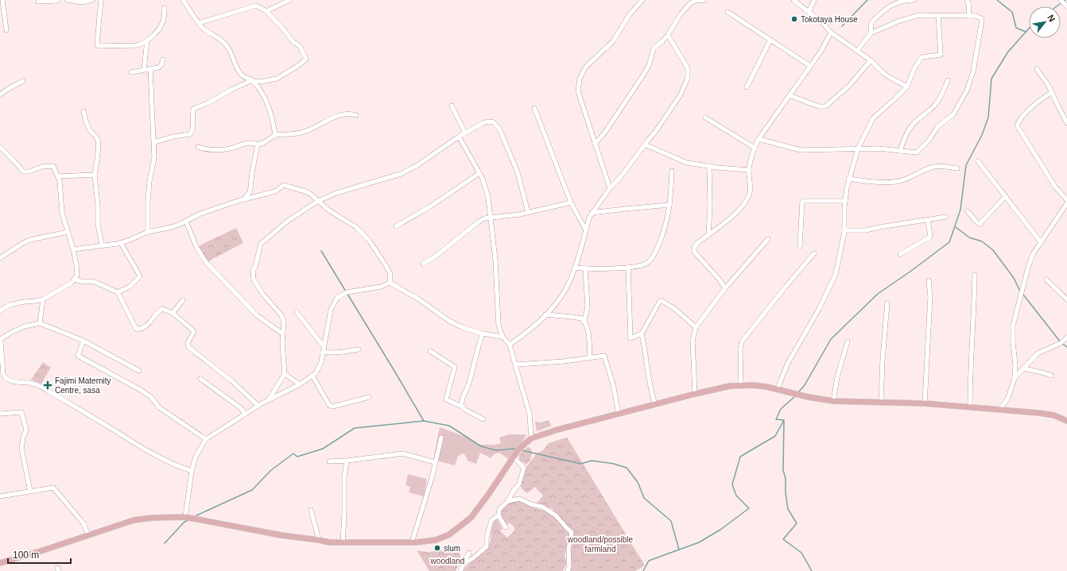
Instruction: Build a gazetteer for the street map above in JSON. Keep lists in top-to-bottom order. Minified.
{"parks":["woodland/possible farmland","woodland"],"places":{"other":["Tokotaya House","slum"],"health":["Fajimi Maternity Centre, sasa"]},"scale_bar":"100 m","north":"top right"}
